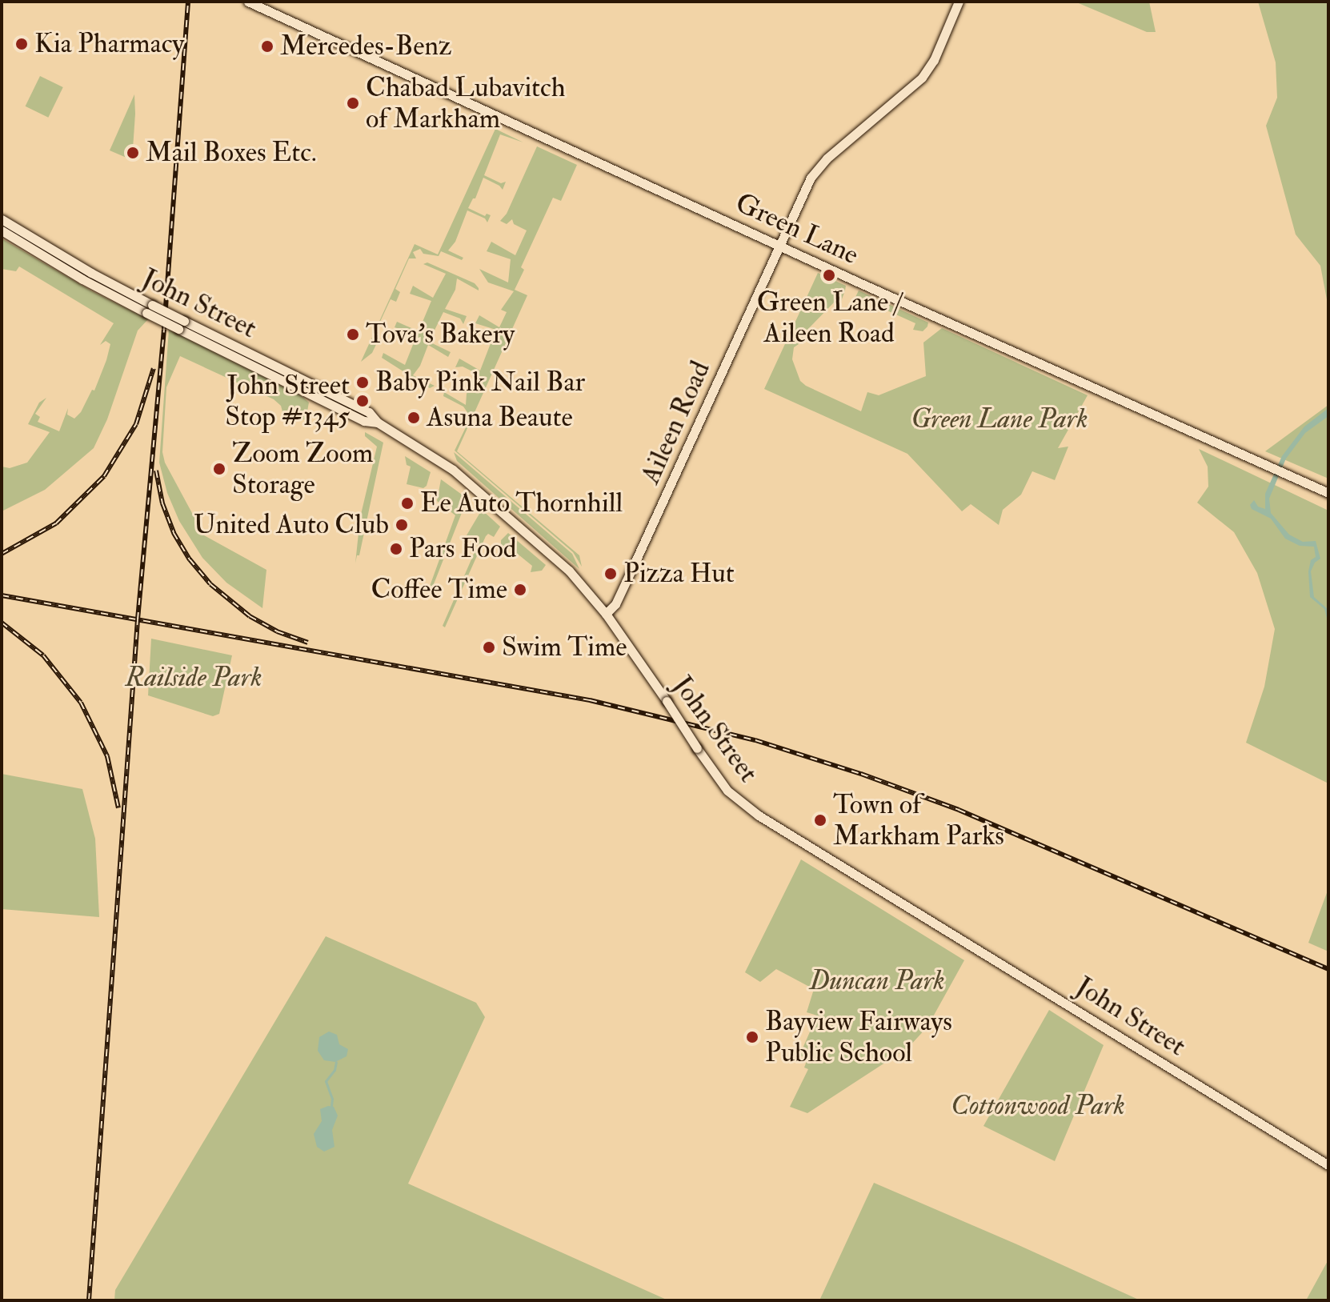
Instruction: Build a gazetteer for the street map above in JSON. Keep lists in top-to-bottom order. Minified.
{"streets":{"street":["Green Lane","John Street","Aileen Road"]},"crossings":[["Green Lane","Aileen Road"],["John Street","Aileen Road"]],"parks":["Green Lane Park","Railside Park","Duncan Park","Cottonwood Park"],"places":["Kia Pharmacy","Mercedes-Benz","Chabad Lubavitch of Markham","Mail Boxes Etc.","Green Lane / Aileen Road","Tova's Bakery","Baby Pink Nail Bar","John Street Stop #1345","Asuna Beaute","Zoom Zoom Storage","Ee Auto Thornhill","United Auto Club","Pars Food","Pizza Hut","Coffee Time","Swim Time","Town of Markham Parks","Bayview Fairways Public School"]}
